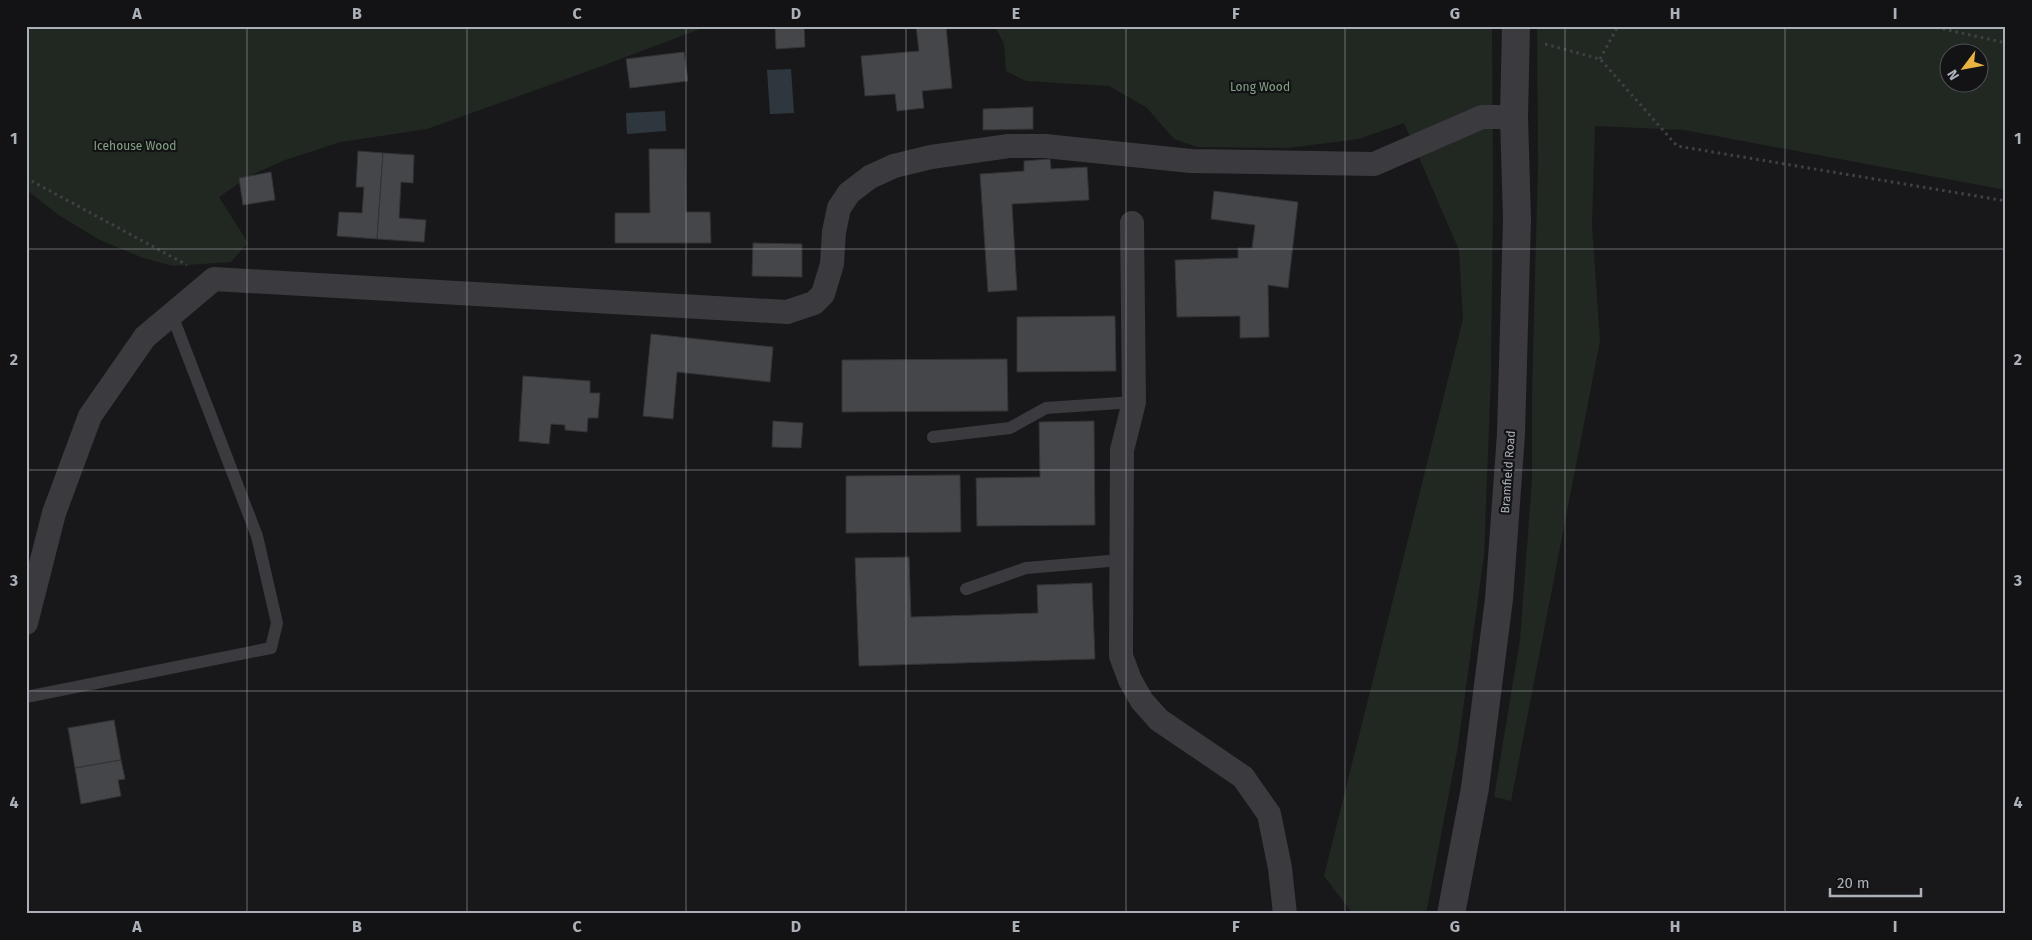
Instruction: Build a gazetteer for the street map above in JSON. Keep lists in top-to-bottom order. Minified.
{"streets":{"street":["Bramfield Road"]},"parks":["Long Wood","Icehouse Wood"],"scale_bar":"20 m","north":"bottom left","grid":{"columns":["A","B","C","D","E","F","G","H","I"],"rows":["1","2","3","4"]}}
